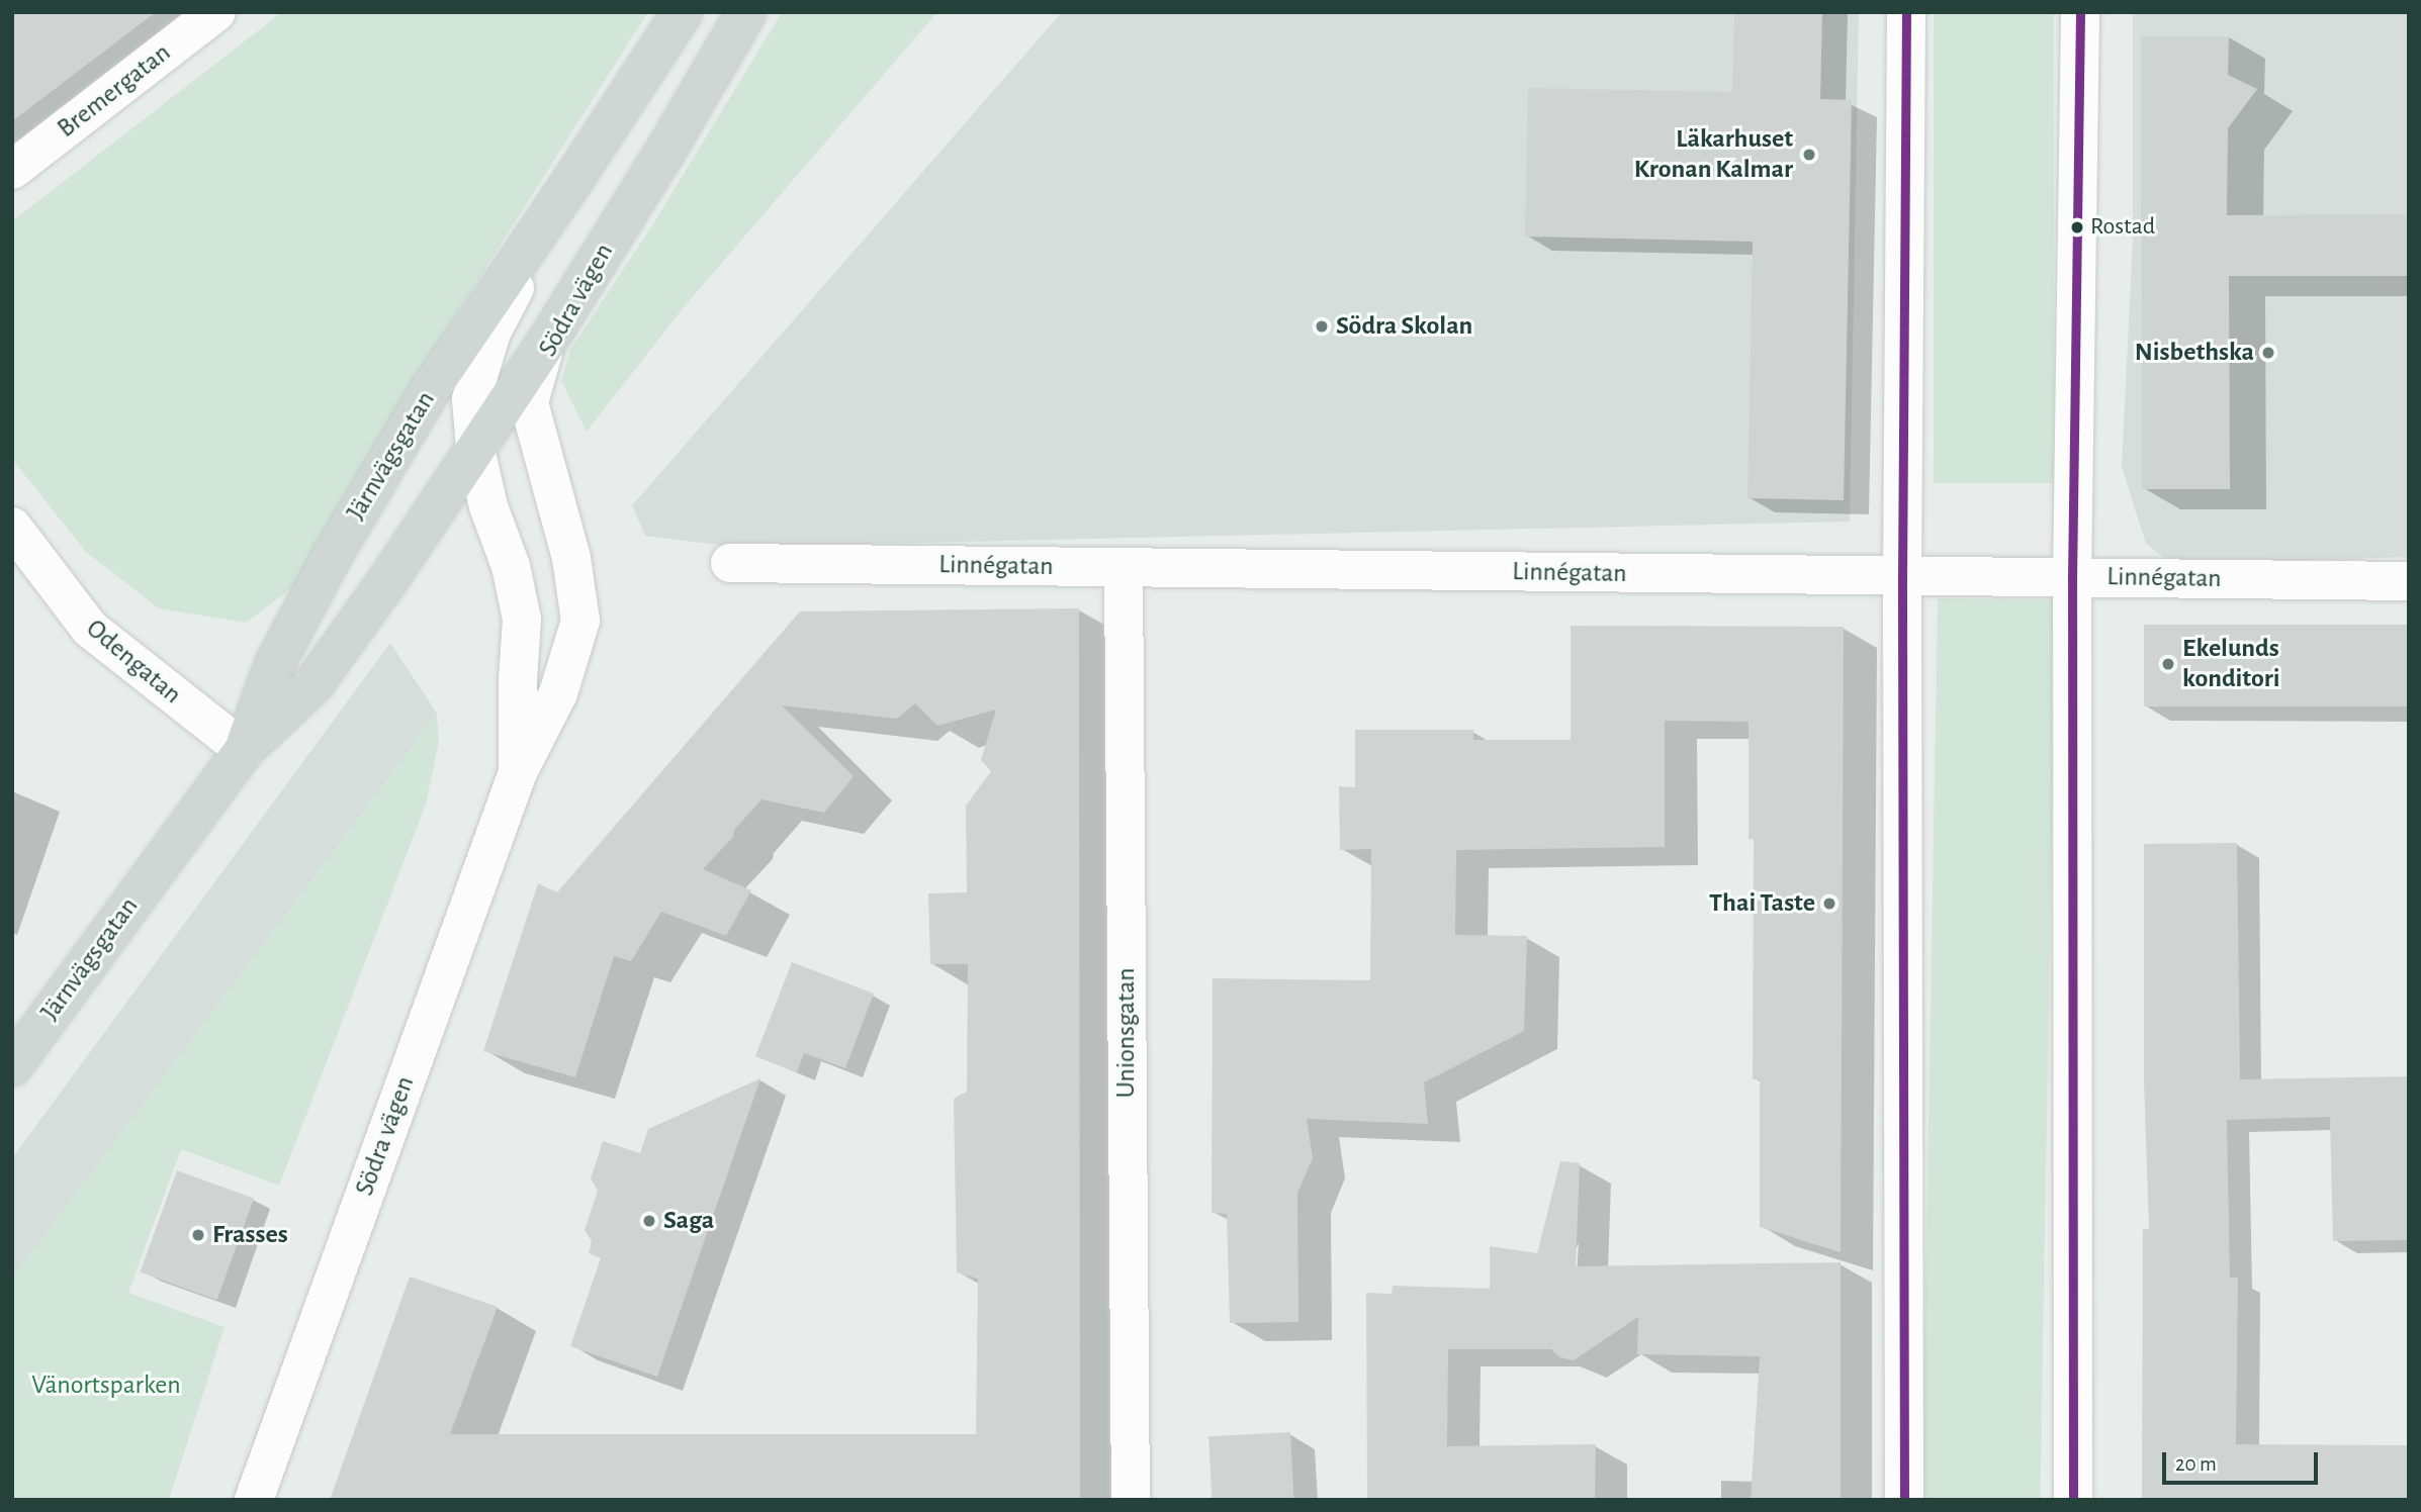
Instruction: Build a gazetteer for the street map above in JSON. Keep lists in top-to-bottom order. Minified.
{"streets":{"main road":["Södra vägen","Järnvägsgatan"],"street":["Bremergatan","Linnégatan","Odengatan","Unionsgatan"]},"crossings":[["Södra vägen","Järnvägsgatan"],["Järnvägsgatan","Odengatan"],["Linnégatan","Unionsgatan"]],"parks":["Vänortsparken"],"places":["Läkarhuset Kronan Kalmar","Rostad","Södra Skolan","Nisbethska","Ekelunds konditori","Thai Taste","Saga","Frasses"],"scale_bar":"20 m"}
